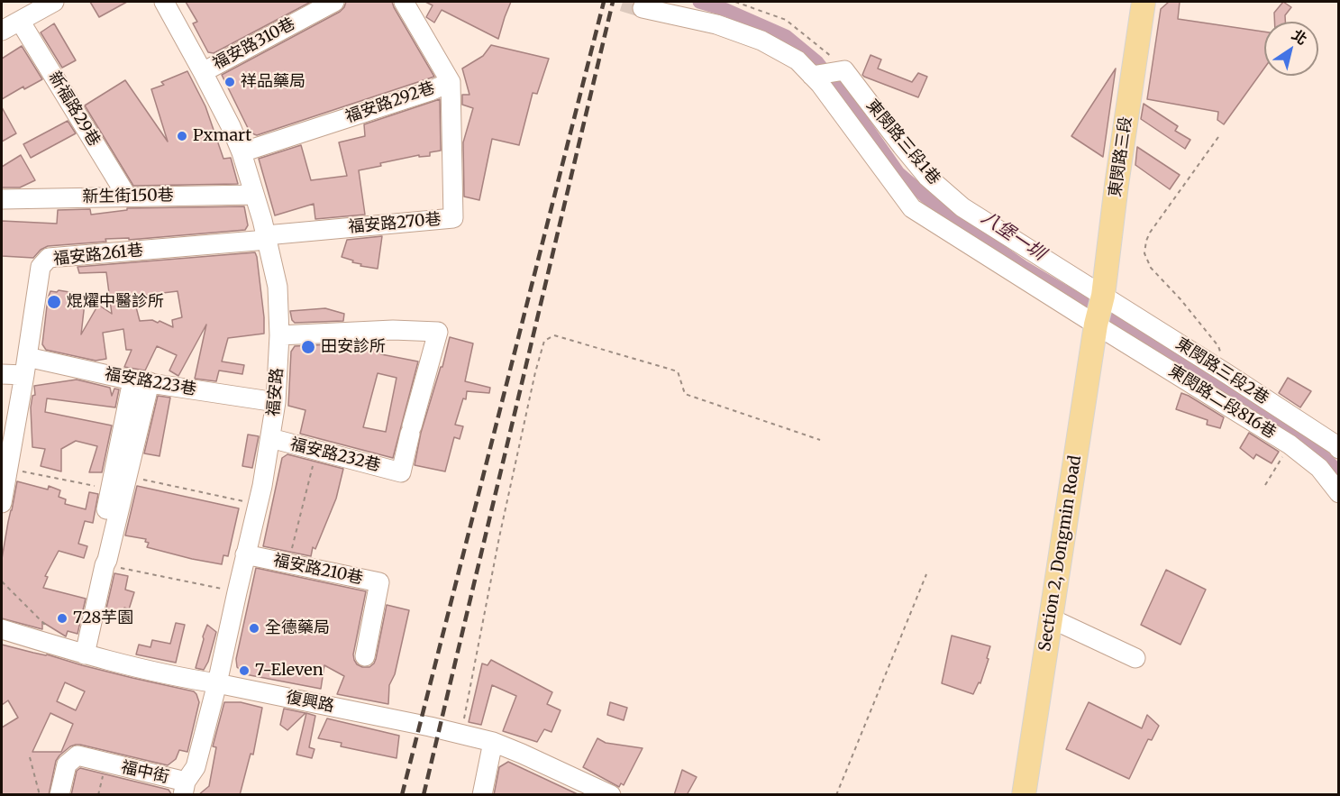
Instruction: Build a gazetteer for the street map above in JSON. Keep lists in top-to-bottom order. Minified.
{"streets":{"main road":["東閔路三段","Section 2, Dongmin Road"],"street":["福安路310巷","福安路292巷","新福路29巷","東閔路三段1巷","新生街150巷","福安路270巷","福安路261巷","東閔路三段2巷","福安路223巷","福安路","東閔路二段816巷","福安路232巷","福安路210巷","復興路","福中街"]},"crossings":[["福安路310巷","福安路"],["福安路292巷","福安路270巷"],["福安路292巷","福安路"],["新福路29巷","新生街150巷"],["東閔路三段1巷","東閔路三段"],["東閔路三段1巷","東閔路三段2巷"],["東閔路三段1巷","東閔路二段816巷"],["東閔路三段1巷","Section 2, Dongmin Road"],["東閔路三段","東閔路三段2巷"],["東閔路三段","東閔路二段816巷"],["東閔路三段","Section 2, Dongmin Road"],["新生街150巷","福安路"],["福安路270巷","福安路261巷"],["福安路270巷","福安路"],["福安路261巷","福安路223巷"],["福安路261巷","福安路"],["東閔路三段2巷","東閔路二段816巷"],["東閔路三段2巷","Section 2, Dongmin Road"],["福安路223巷","福安路"],["福安路","福安路232巷"],["福安路","福安路210巷"],["福安路","復興路"],["福安路","福中街"],["東閔路二段816巷","Section 2, Dongmin Road"]],"water":["八堡一圳"],"places":["祥品藥局","Pxmart","焜燿中醫診所","田安診所","728芋園","全德藥局","7-Eleven"],"north":"top right"}
